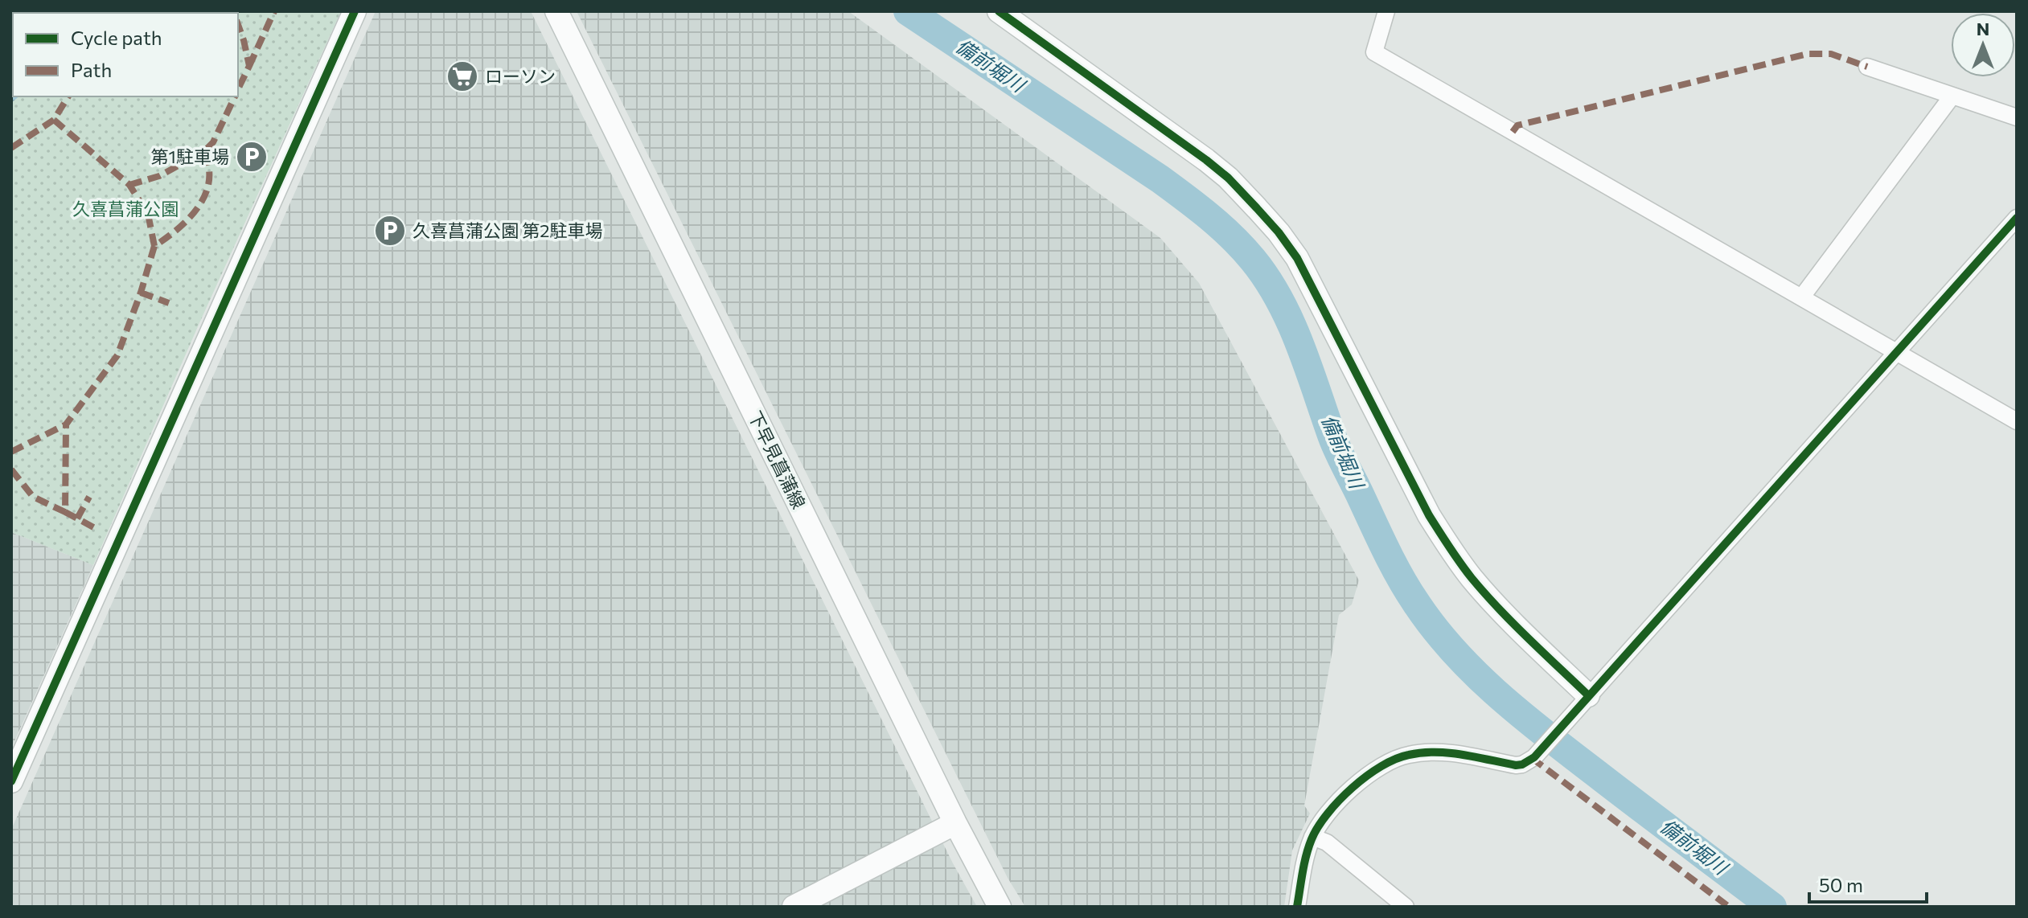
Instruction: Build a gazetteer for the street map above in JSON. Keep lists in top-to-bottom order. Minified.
{"streets":{"street":["下早見菖蒲線"]},"water":["備前堀川"],"parks":["久喜菖蒲公園"],"places":{"supermarket":["ローソン"],"parking":["第1駐車場","久喜菖蒲公園 第2駐車場"]},"legend":["Cycle path","Path"],"scale_bar":"50 m","north":"top"}
